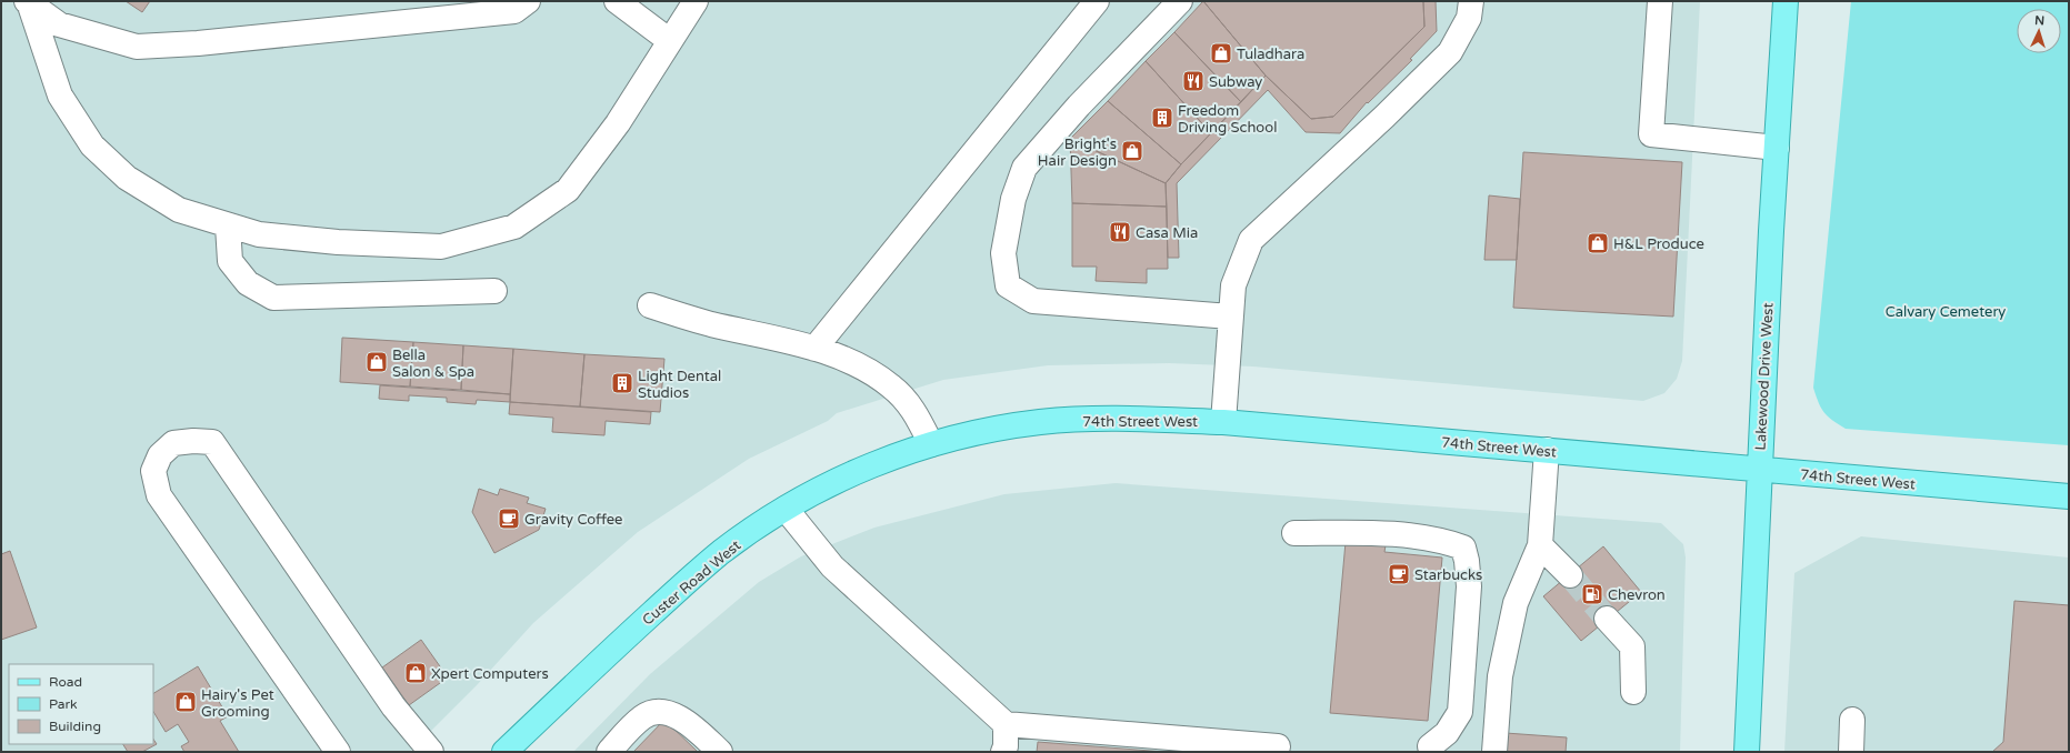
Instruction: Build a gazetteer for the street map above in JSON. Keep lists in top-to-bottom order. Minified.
{"streets":{"main road":["Lakewood Drive West","74th Street West","Custer Road West"]},"crossings":[["Lakewood Drive West","74th Street West"],["74th Street West","Custer Road West"]],"parks":["Calvary Cemetery"],"places":{"shop":["Tuladhara","Bright's Hair Design","H&L Produce","Bella Salon & Spa","Xpert Computers","Hairy's Pet Grooming"],"restaurant":["Subway","Casa Mia"],"building":["Freedom Driving School","Light Dental Studios"],"cafe":["Gravity Coffee","Starbucks"],"fuel station":["Chevron"]},"legend":["Road","Park","Building"],"north":"top"}
